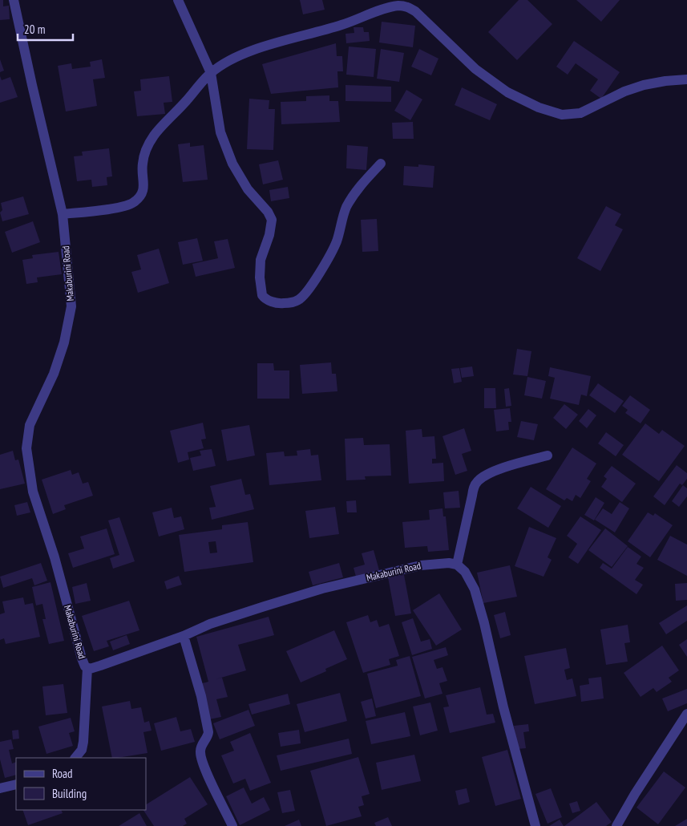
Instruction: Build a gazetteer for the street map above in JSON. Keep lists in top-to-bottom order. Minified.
{"streets":{"street":["Makaburini Road"]},"legend":["Road","Building"],"scale_bar":"20 m"}
